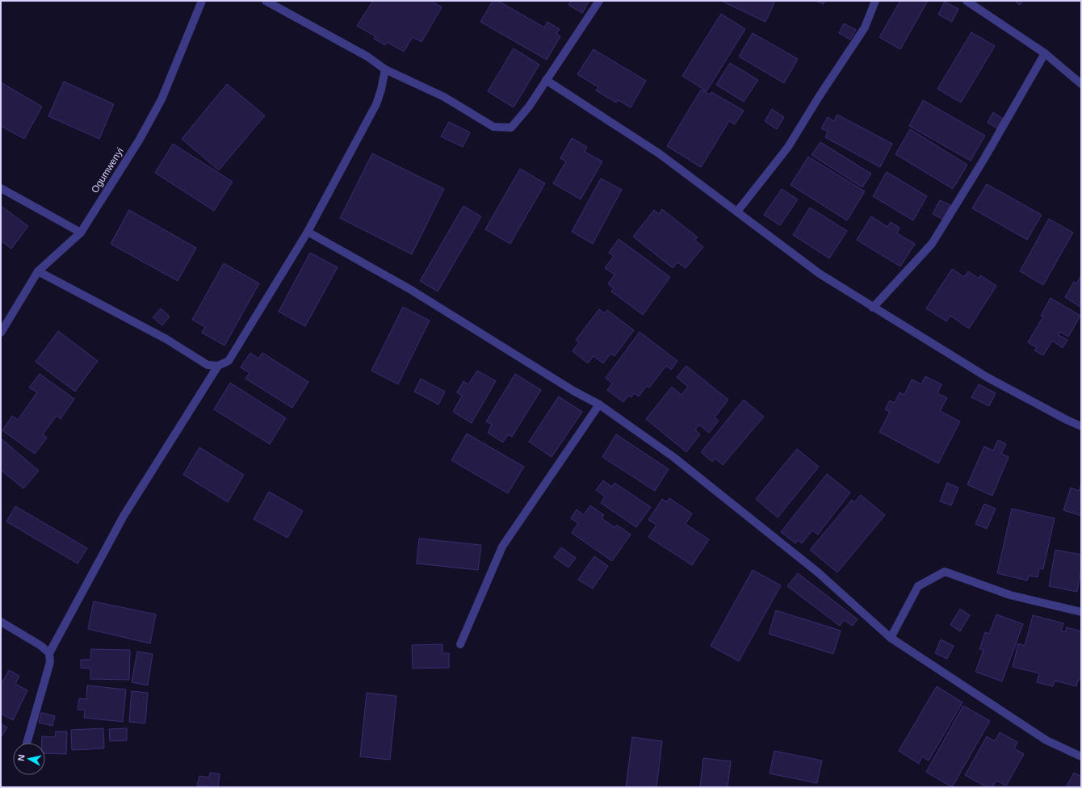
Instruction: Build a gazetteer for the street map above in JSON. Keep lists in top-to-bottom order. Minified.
{"streets":{"street":["Ogumwenyi"]},"north":"left"}
